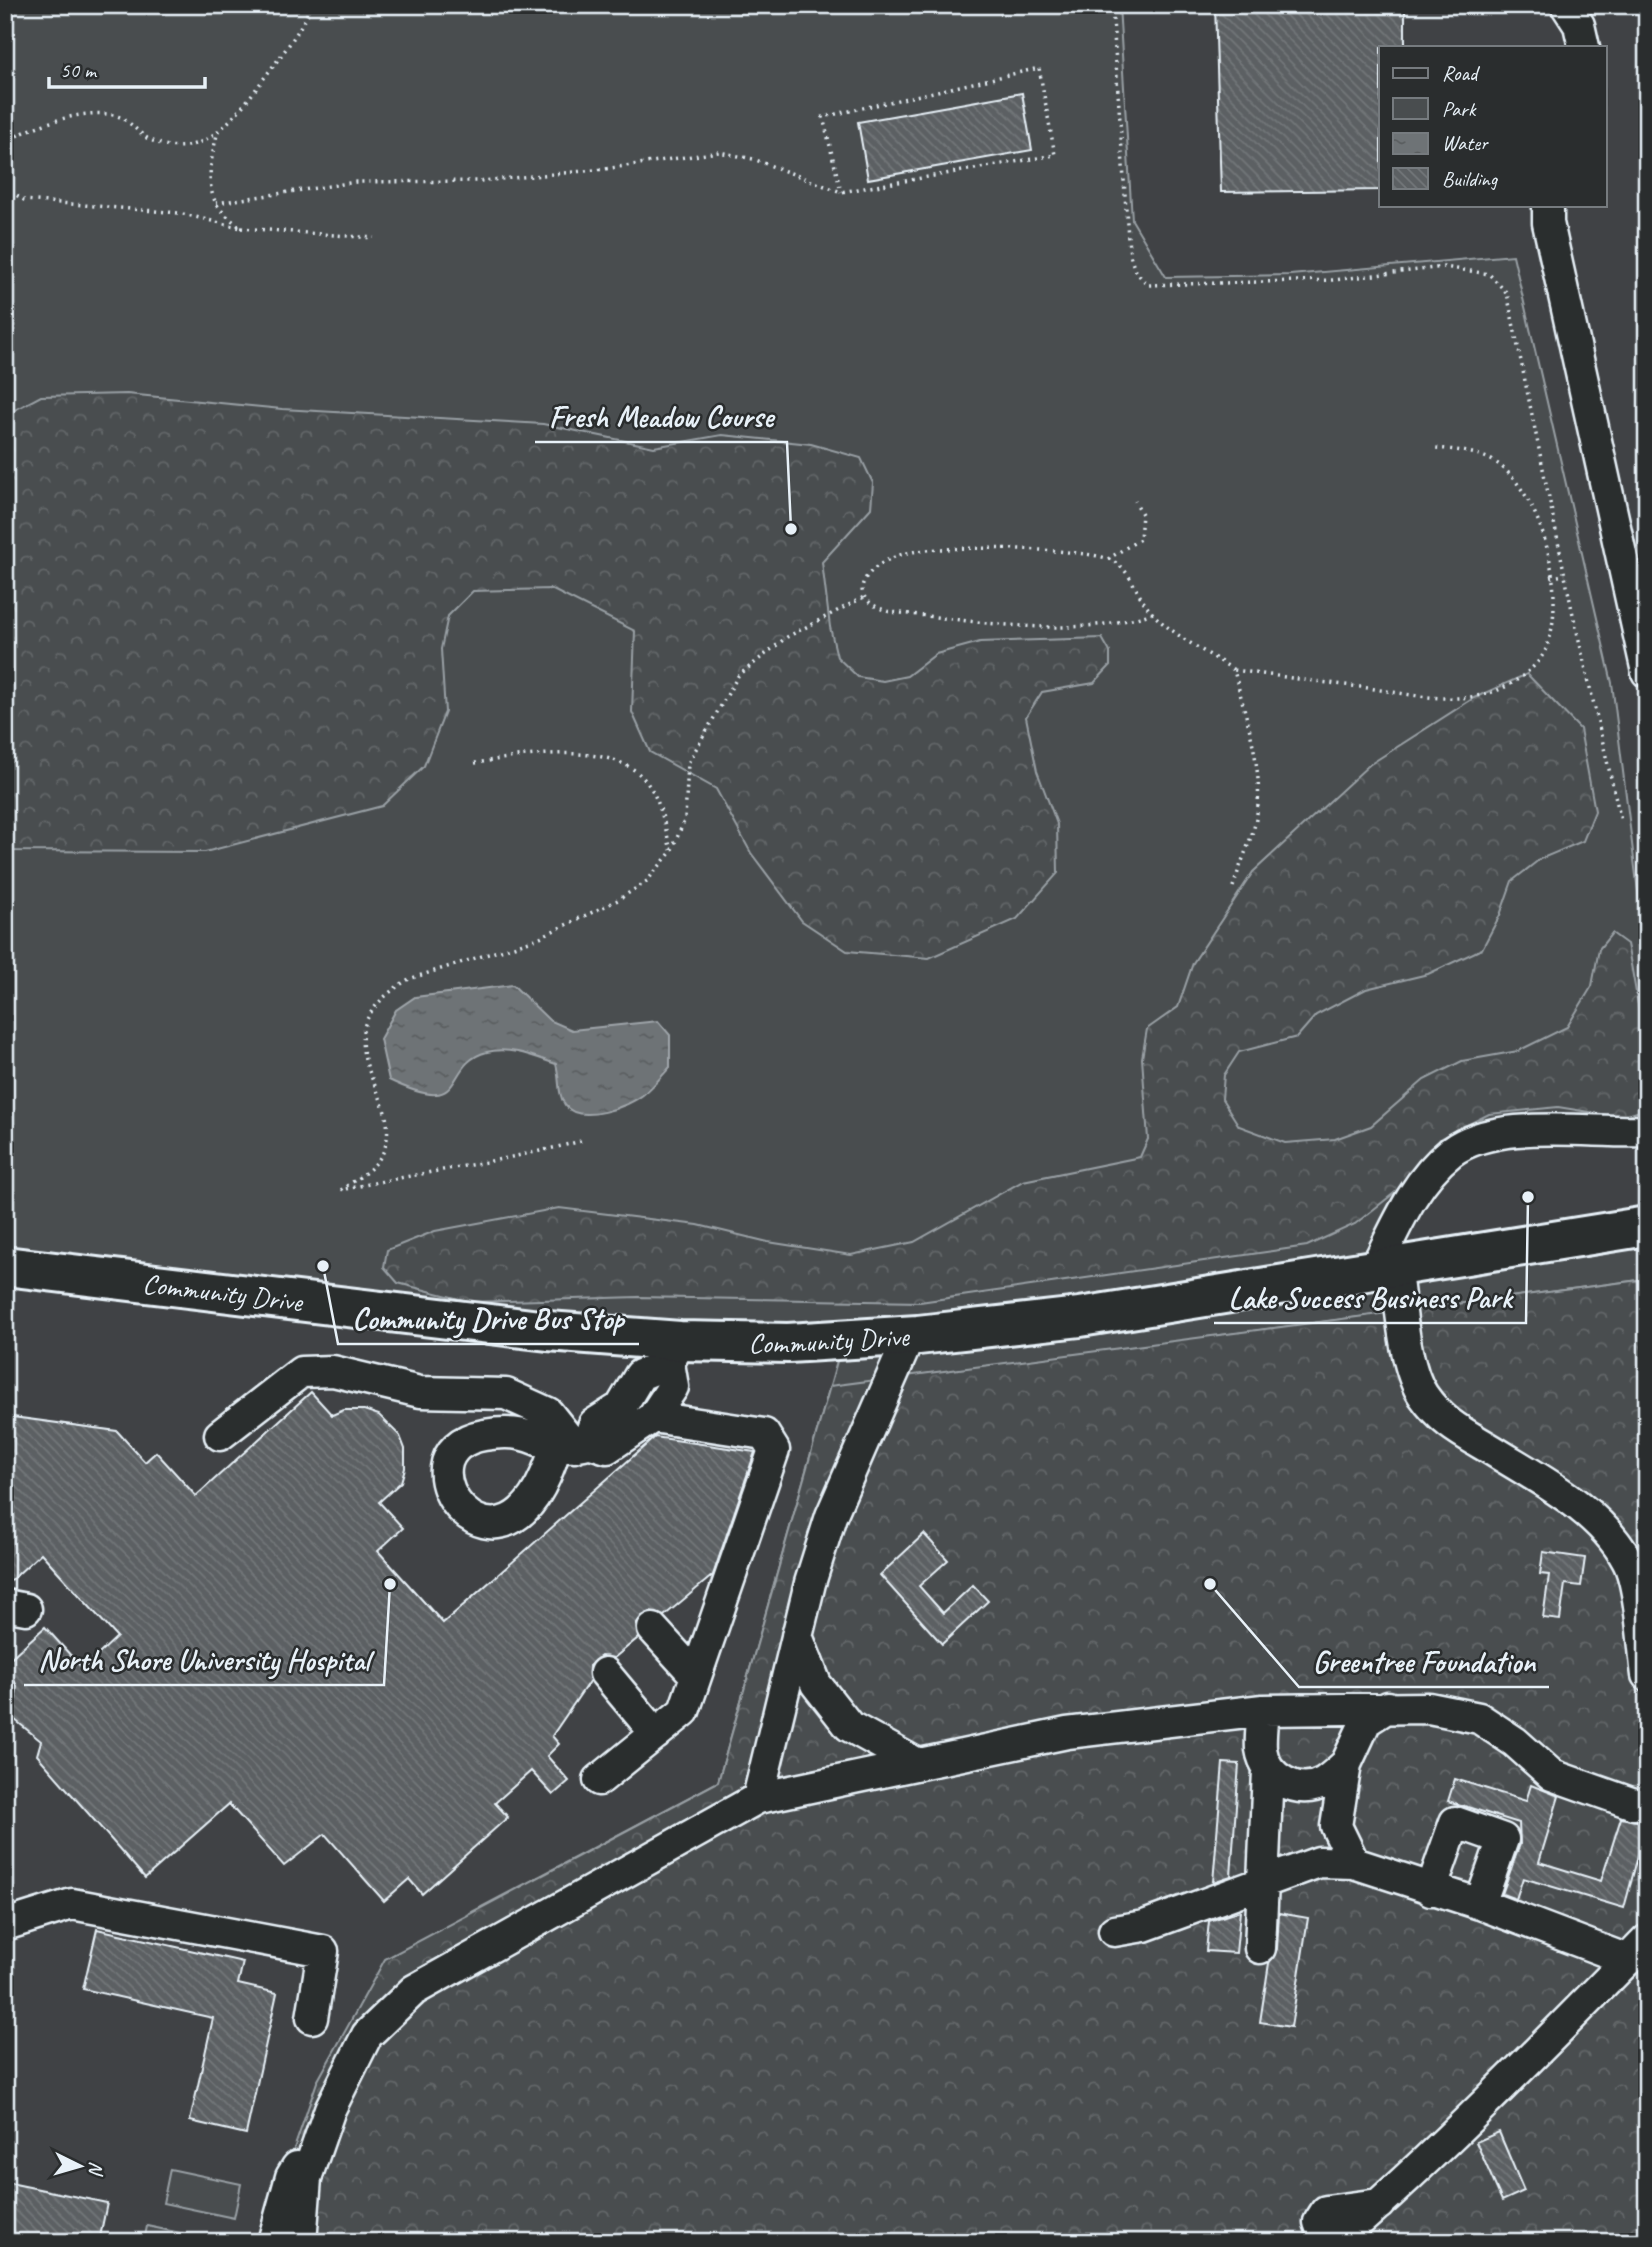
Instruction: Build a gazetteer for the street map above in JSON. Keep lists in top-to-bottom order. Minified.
{"streets":{"main road":["Community Drive"]},"places":["Fresh Meadow Course","Lake Success Business Park","Community Drive Bus Stop","North Shore University Hospital","Greentree Foundation"],"legend":["Road","Park","Water","Building"],"scale_bar":"50 m","north":"right"}
